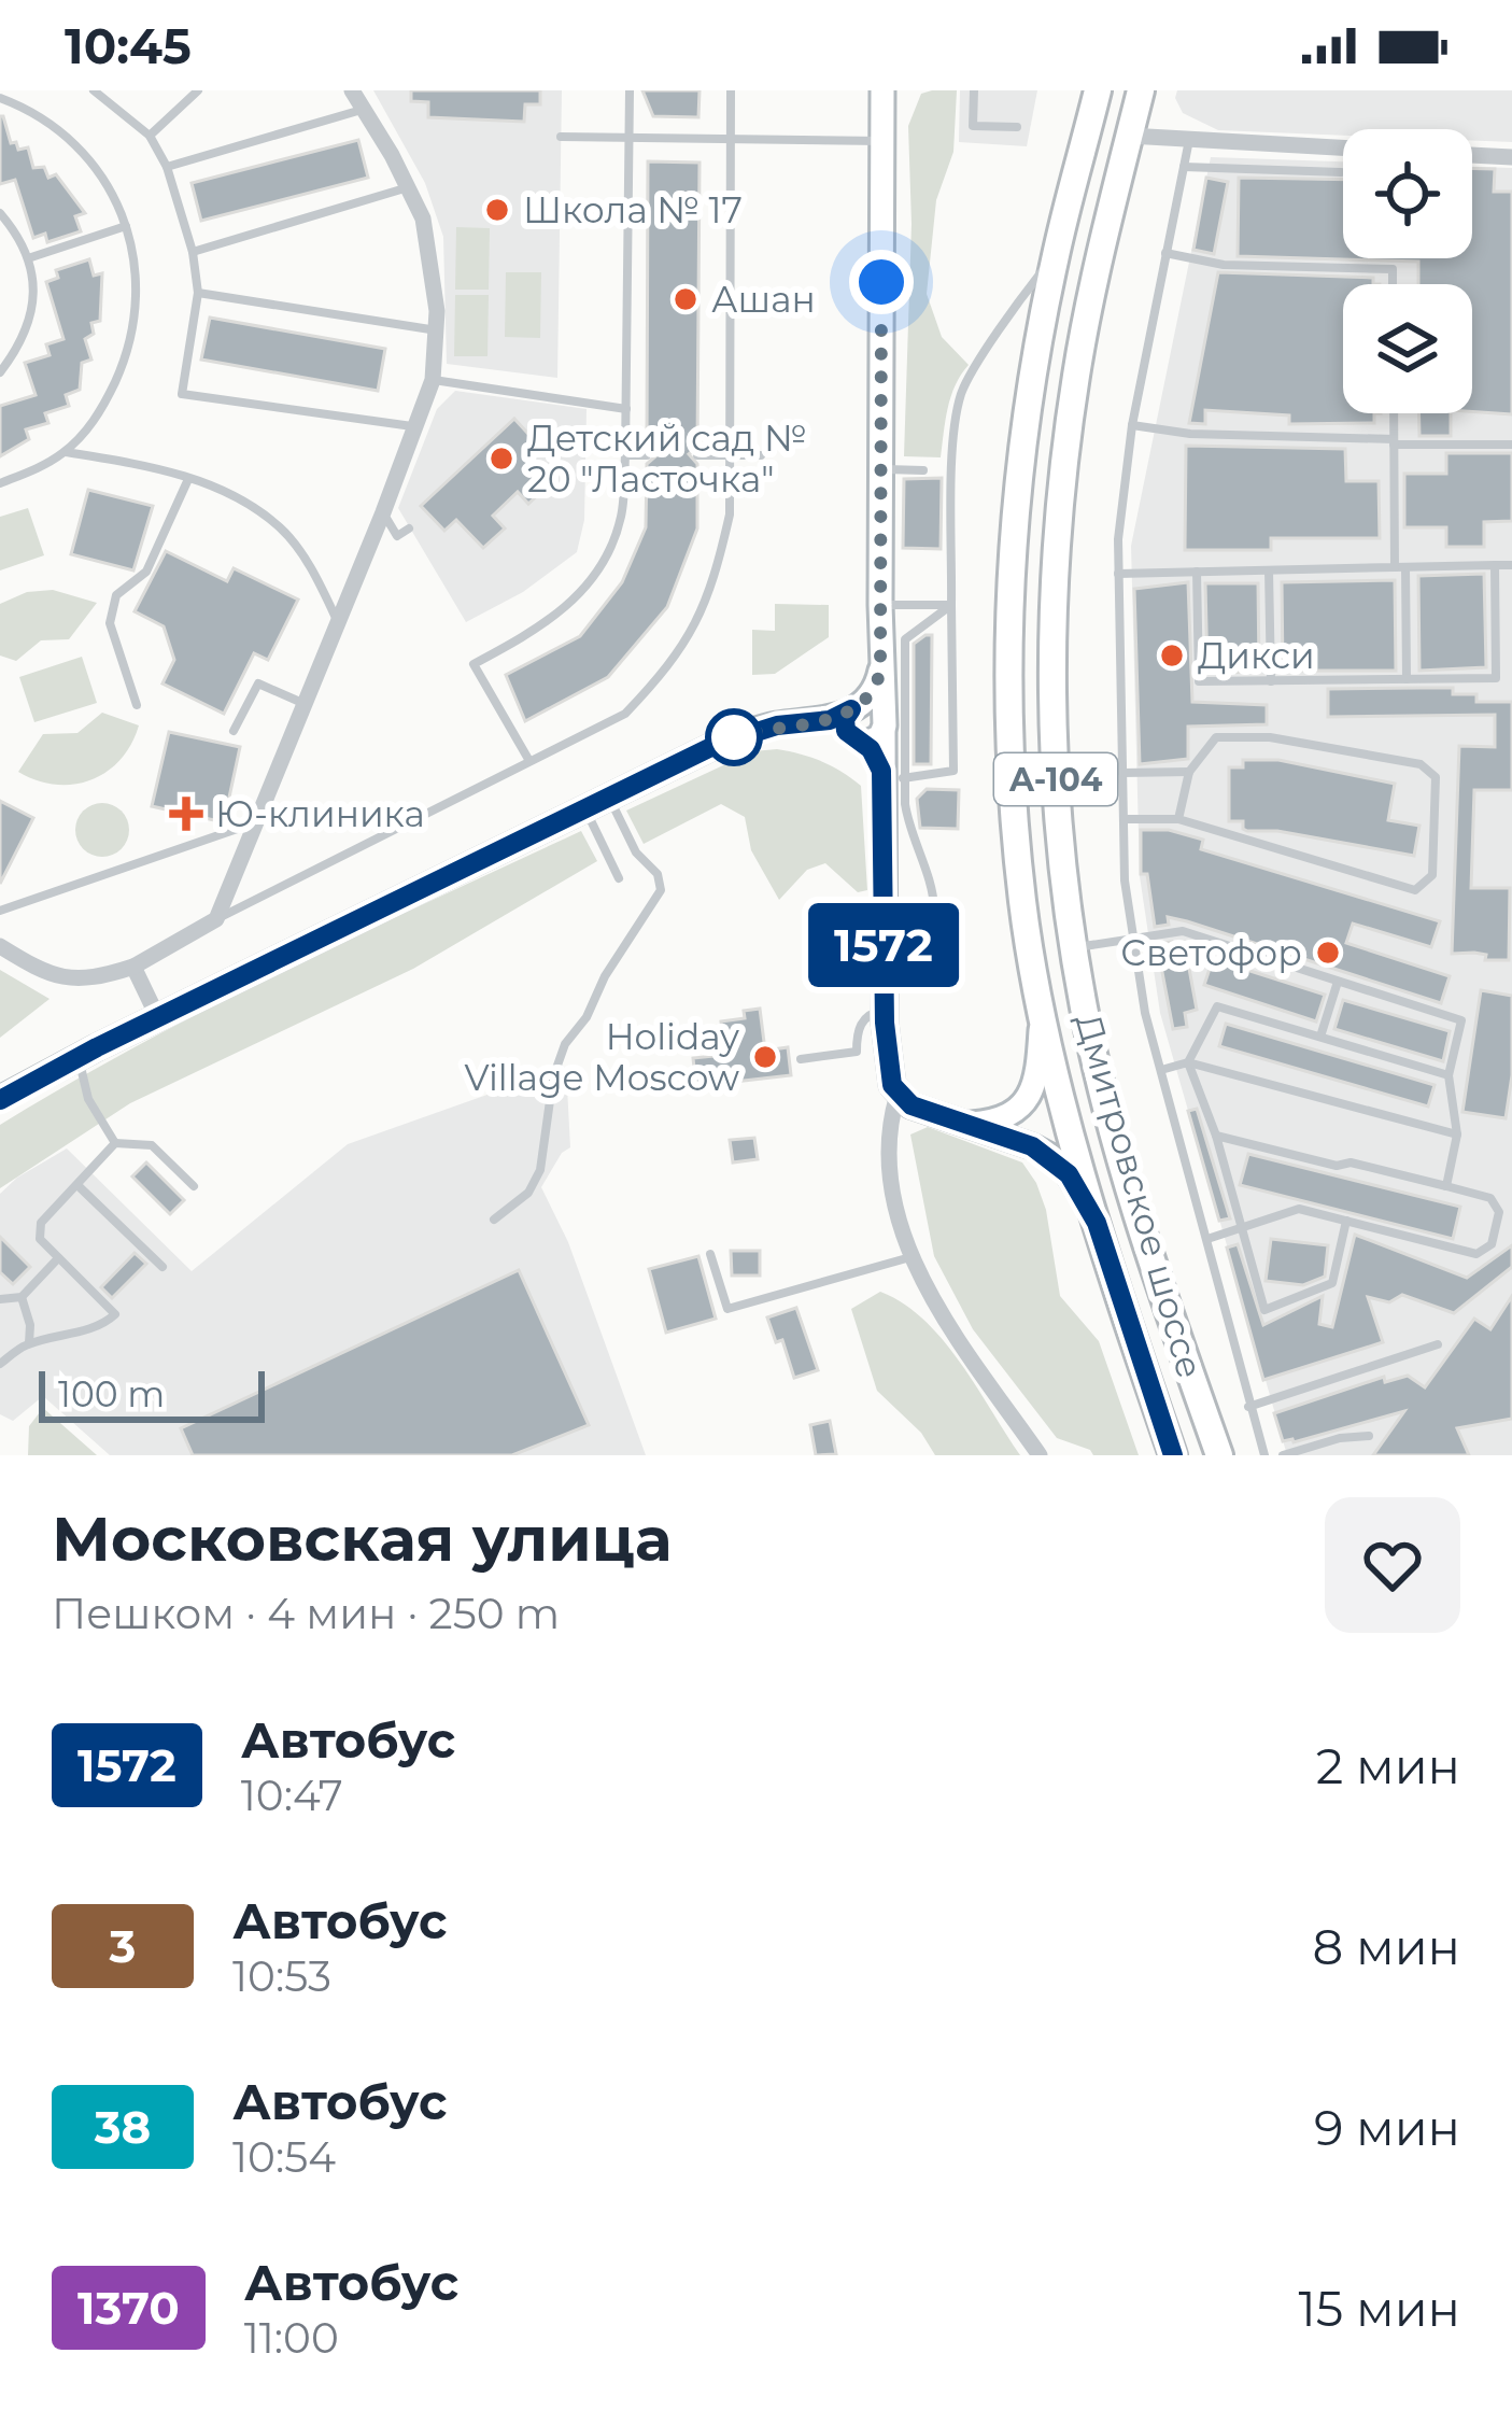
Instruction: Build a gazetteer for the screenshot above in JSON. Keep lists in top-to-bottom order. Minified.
{"streets":{"highway":["А-104","Дмитровское шоссе"]},"crossings":[["А-104","Дмитровское шоссе"]],"places":{"other":["Школа № 17","Ашан","Детский сад № 20 \"Ласточка\"","Дикси","Светофор","Holiday Village Moscow"],"health":["Ю-клиника"]},"lines":["bus line 1572"],"scale_bar":"100 m","page":{"status":"10:45","on_map":"1572","scale":"100 m","heading":["Московская улица","Пешком · 4 мин · 250 m"],"list":[{"mark":"1572","name":"Автобус","note":"10:47","value":"2 мин"},{"mark":"3","name":"Автобус","note":"10:53","value":"8 мин"},{"mark":"38","name":"Автобус","note":"10:54","value":"9 мин"},{"mark":"1370","name":"Автобус","note":"11:00","value":"15 мин"}]}}
